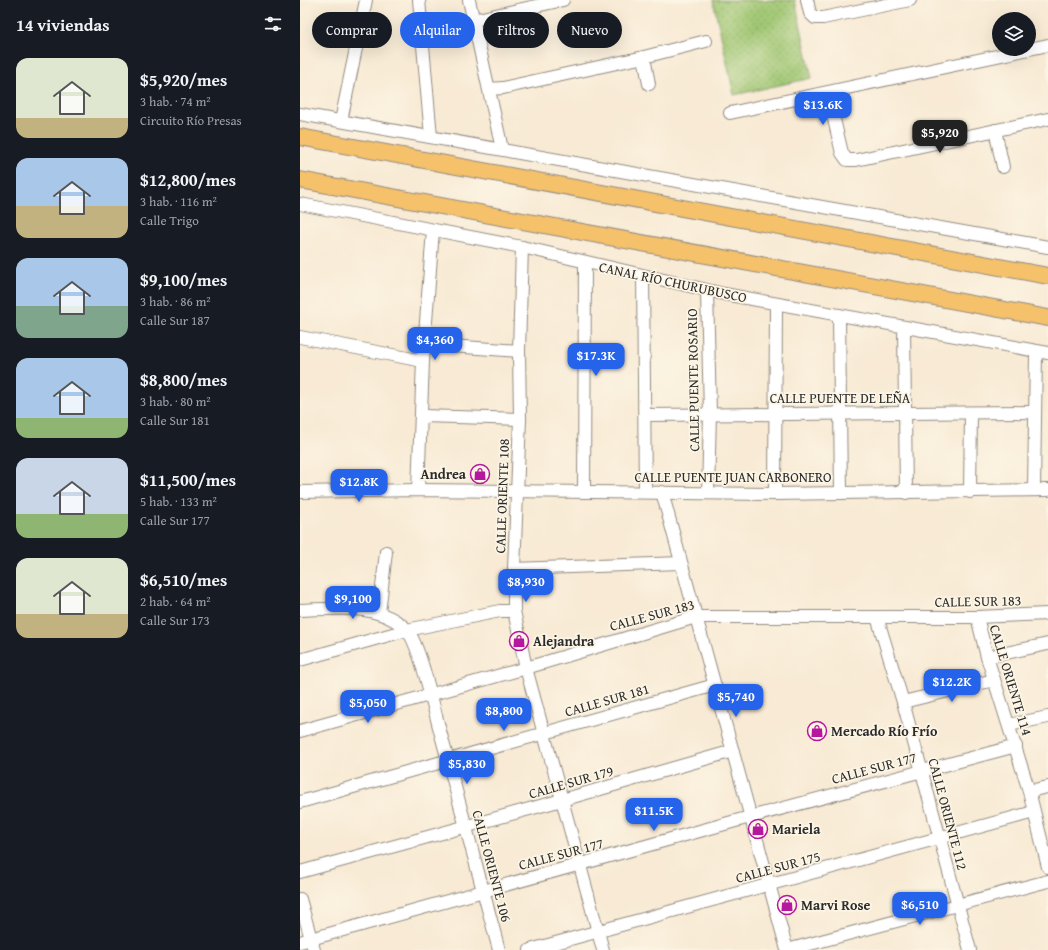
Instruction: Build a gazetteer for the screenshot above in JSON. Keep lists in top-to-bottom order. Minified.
{"streets":{"street":["CANAL RÍO CHURUBUSCO","CALLE PUENTE ROSARIO","CALLE PUENTE DE LEÑA","CALLE PUENTE JUAN CARBONERO","CALLE ORIENTE 108","CALLE SUR 183","CALLE ORIENTE 114","CALLE SUR 181","CALLE SUR 177","CALLE SUR 179","CALLE ORIENTE 112","CALLE ORIENTE 106","CALLE SUR 175"]},"crossings":[["CANAL RÍO CHURUBUSCO","CALLE PUENTE ROSARIO"],["CANAL RÍO CHURUBUSCO","CALLE ORIENTE 108"],["CALLE PUENTE ROSARIO","CALLE PUENTE DE LEÑA"],["CALLE PUENTE ROSARIO","CALLE PUENTE JUAN CARBONERO"],["CALLE PUENTE JUAN CARBONERO","CALLE ORIENTE 108"],["CALLE ORIENTE 108","CALLE SUR 183"],["CALLE ORIENTE 108","CALLE SUR 181"],["CALLE ORIENTE 108","CALLE SUR 177"],["CALLE ORIENTE 108","CALLE SUR 179"],["CALLE ORIENTE 108","CALLE SUR 175"],["CALLE SUR 183","CALLE ORIENTE 114"],["CALLE SUR 183","CALLE ORIENTE 112"],["CALLE SUR 183","CALLE ORIENTE 106"],["CALLE ORIENTE 114","CALLE SUR 177"],["CALLE ORIENTE 114","CALLE SUR 175"],["CALLE SUR 181","CALLE ORIENTE 106"],["CALLE SUR 177","CALLE ORIENTE 112"],["CALLE SUR 177","CALLE ORIENTE 106"],["CALLE SUR 179","CALLE ORIENTE 106"],["CALLE ORIENTE 112","CALLE SUR 175"]],"places":{"shop":["Andrea","Alejandra","Mercado Río Frío","Mariela","Marvi Rose"]},"page":{"heading":"14 viviendas","chip":["Comprar","Alquilar","Filtros","Nuevo"],"list":[{"name":"$5,920/mes","note":"3 hab. · 74 m² · Circuito Río Presas"},{"name":"$12,800/mes","note":"3 hab. · 116 m² · Calle Trigo"},{"name":"$9,100/mes","note":"3 hab. · 86 m² · Calle Sur 187"},{"name":"$8,800/mes","note":"3 hab. · 80 m² · Calle Sur 181"},{"name":"$11,500/mes","note":"5 hab. · 133 m² · Calle Sur 177"},{"name":"$6,510/mes","note":"2 hab. · 64 m² · Calle Sur 173"}],"price":["$13.6K","$5,920","$4,360","$17.3K","$12.8K","$8,930","$9,100","$12.2K","$5,740","$5,050","$8,800","$5,830","$11.5K","$6,510"]}}
